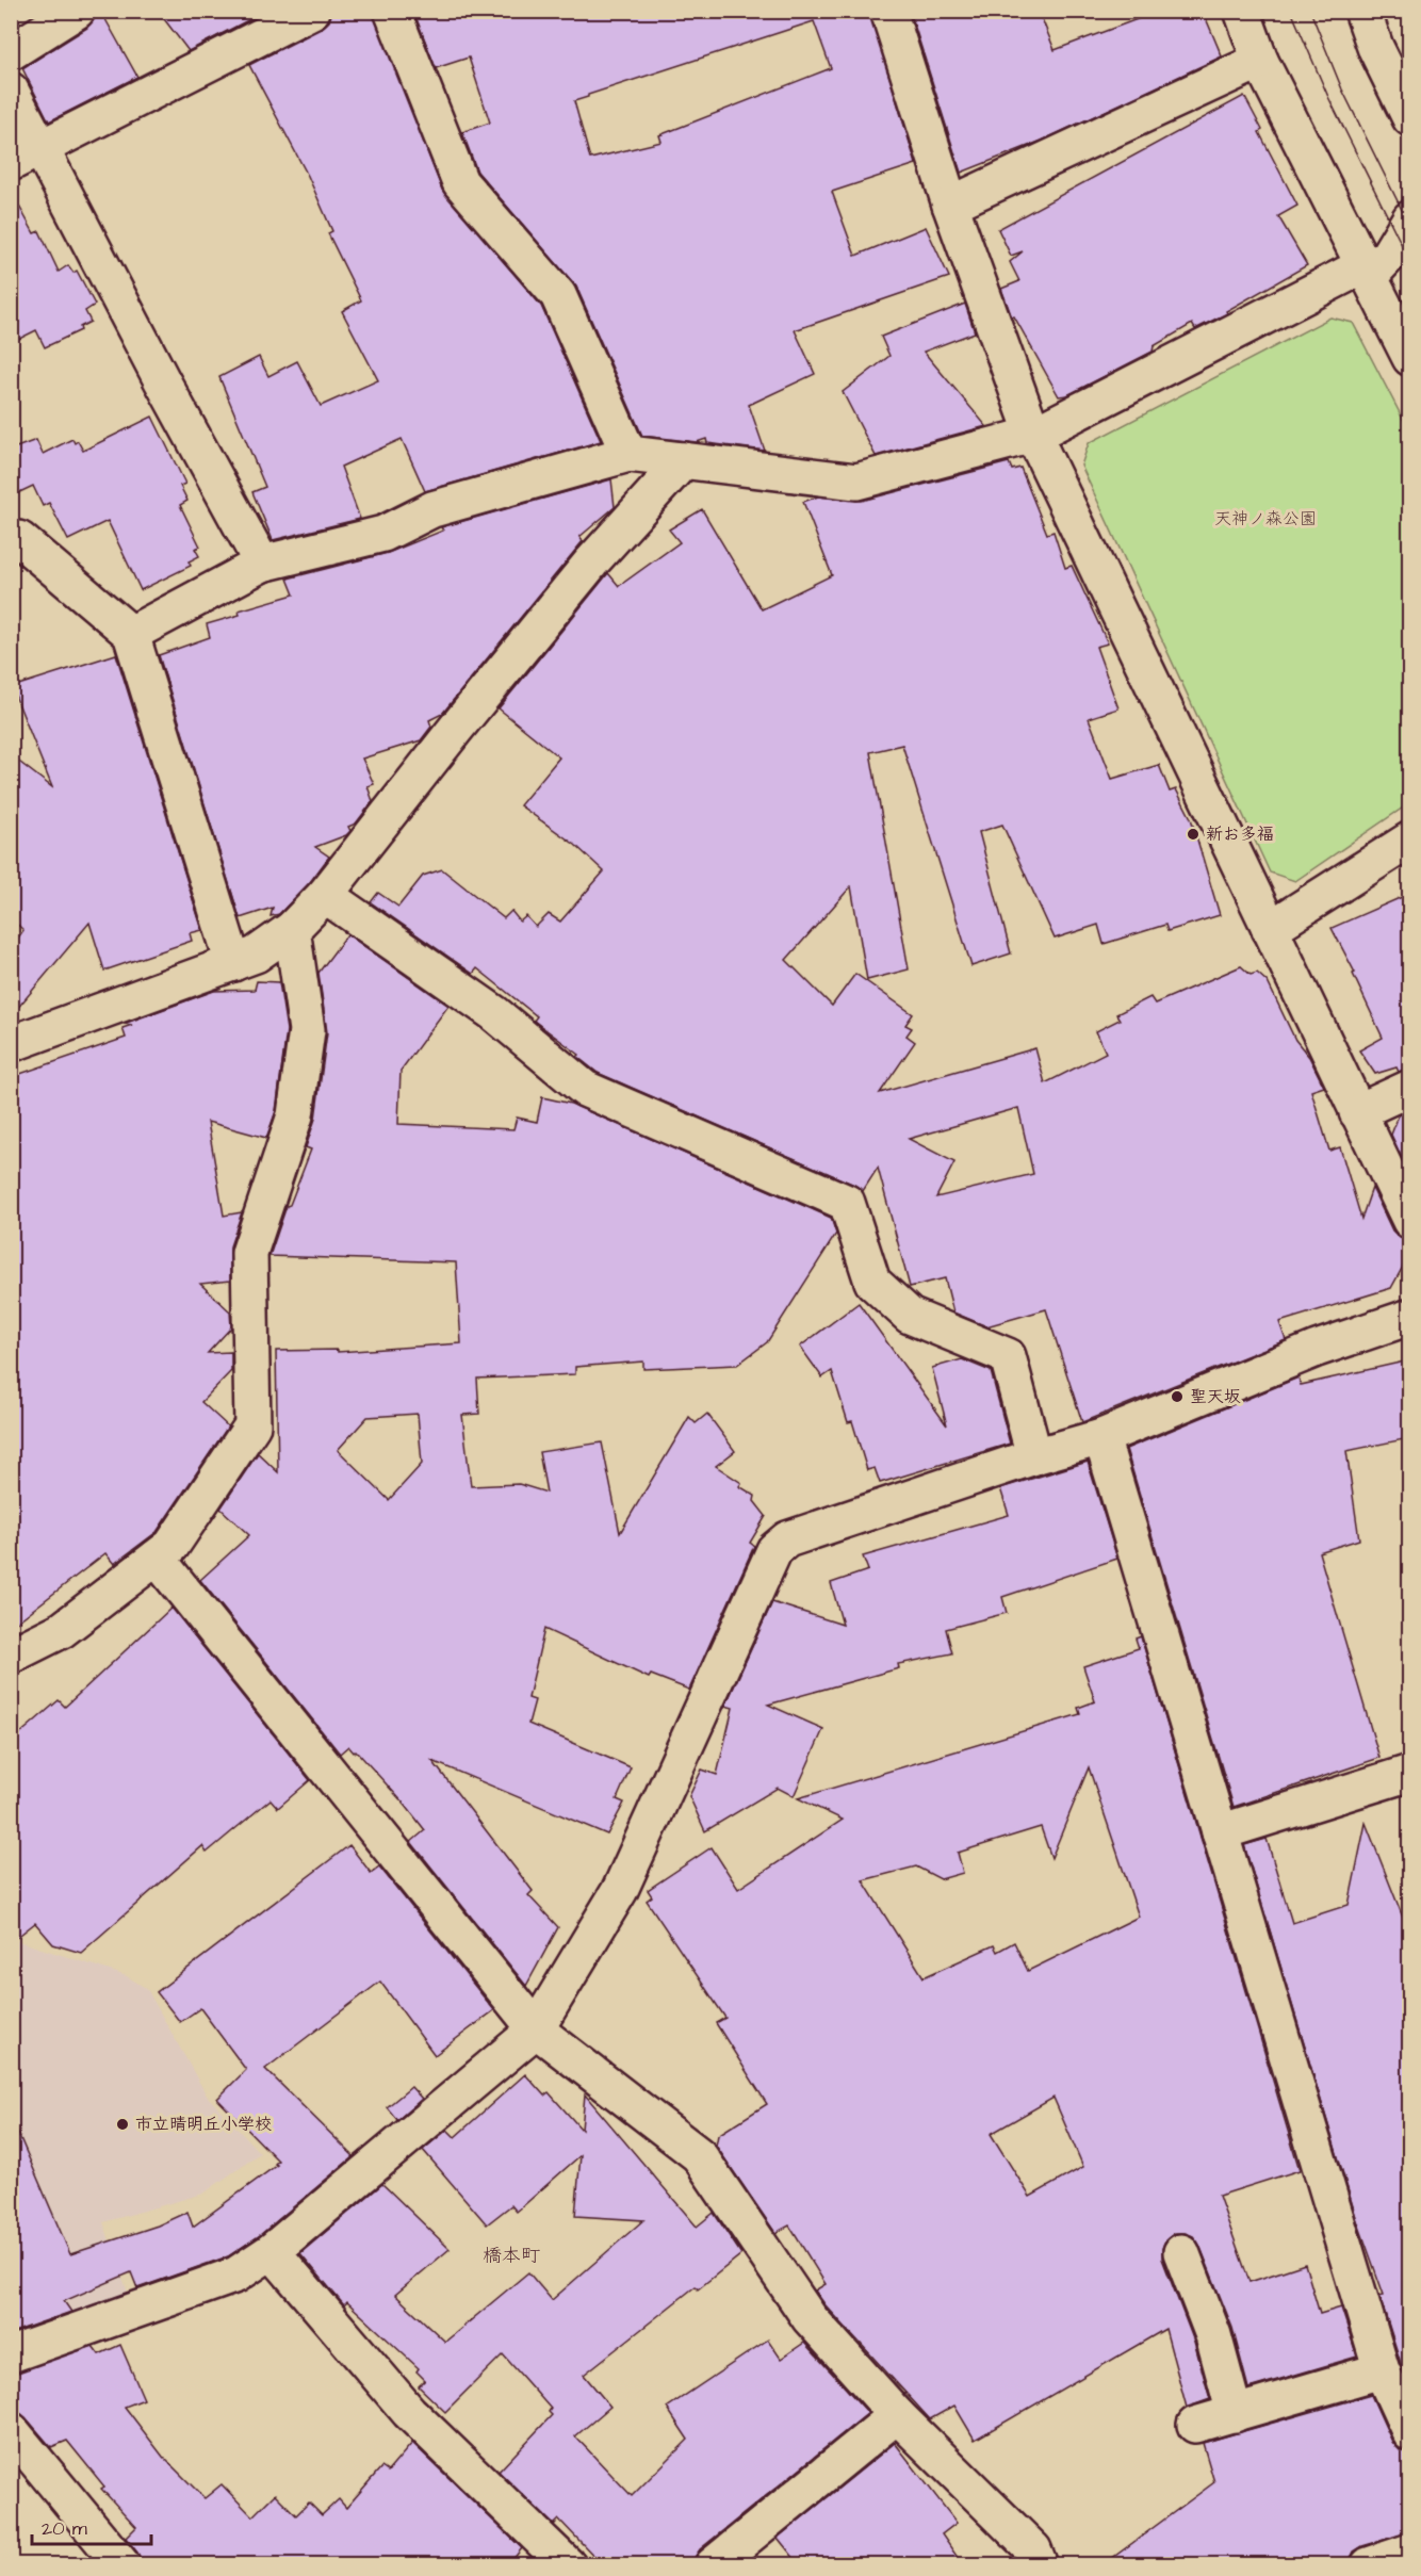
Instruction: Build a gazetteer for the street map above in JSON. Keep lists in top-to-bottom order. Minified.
{"districts":["橋本町"],"parks":["天神ノ森公園"],"places":["新お多福","聖天坂","市立晴明丘小学校"],"scale_bar":"20 m"}
